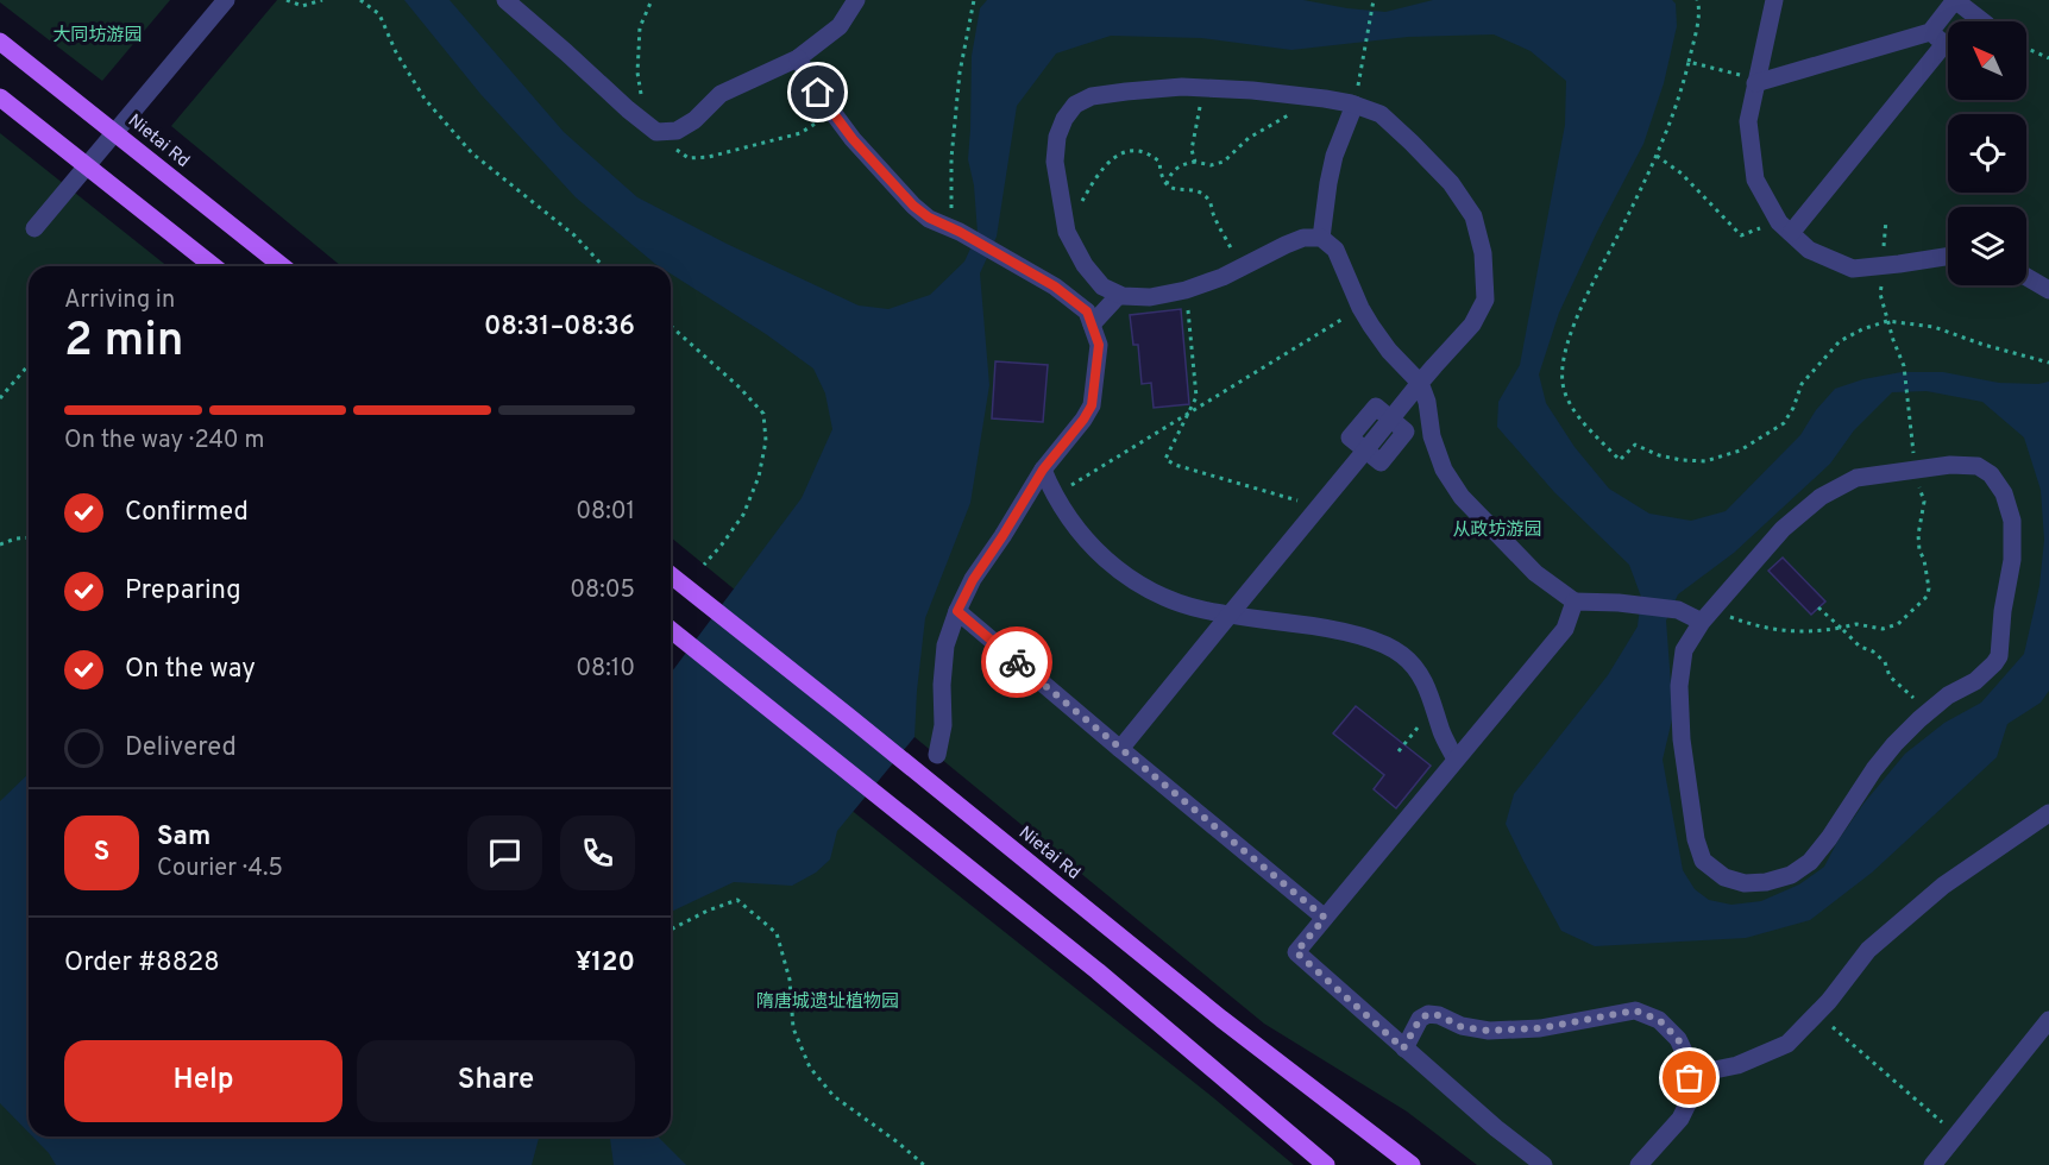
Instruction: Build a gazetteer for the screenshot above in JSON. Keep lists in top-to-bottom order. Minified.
{"streets":{"main road":["Nietai Rd"]},"parks":["大同坊游园","从政坊游园","隋唐城遗址植物园"],"north":"top left","page":{"heading":["2 min","Arriving in","08:31–08:36"],"panel":["Sam","Courier · 4.5","Order #8828","¥120"],"bar":"On the way · 240 m","list":[["Confirmed","08:01"],["Preparing","08:05"],["On the way","08:10"],"Delivered"],"round":"S","buttons":["Help","Share"]}}
